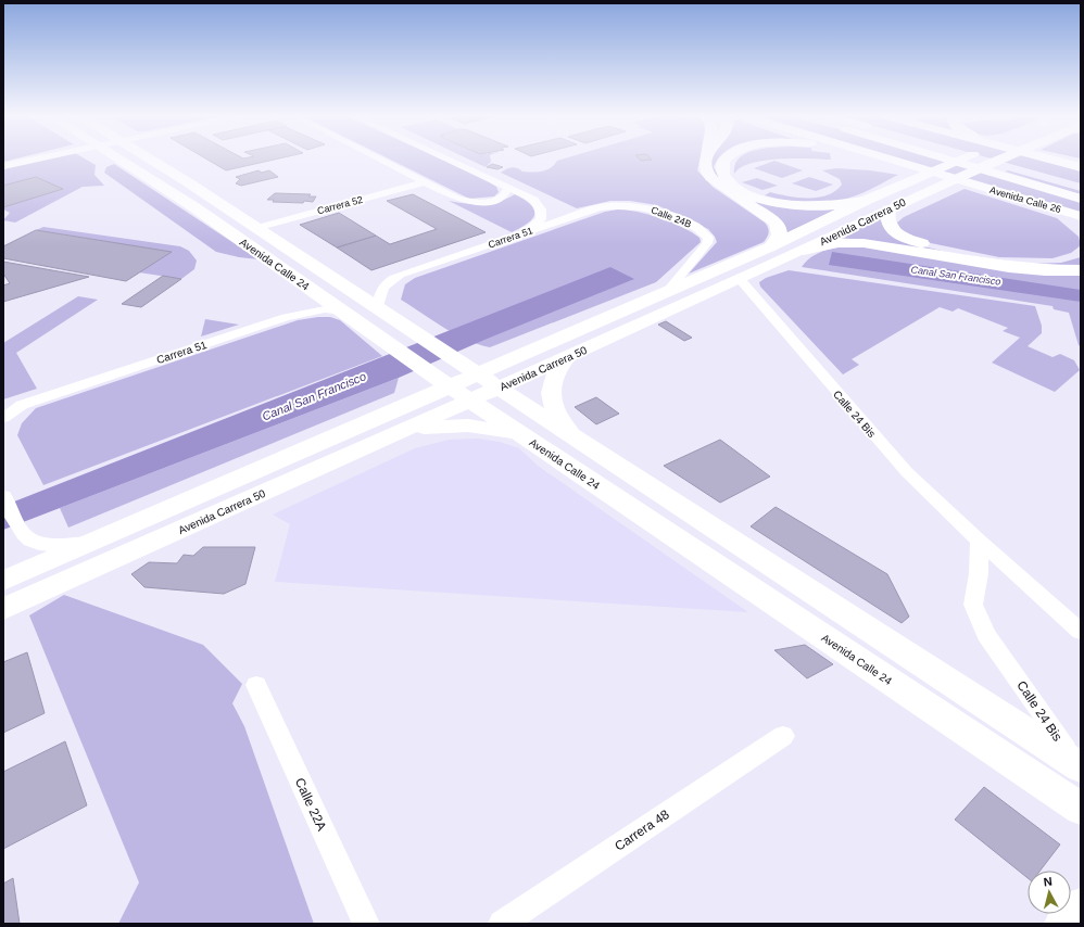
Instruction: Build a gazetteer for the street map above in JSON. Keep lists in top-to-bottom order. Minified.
{"streets":{"main road":["Avenida Calle 26","Avenida Carrera 50","Avenida Calle 24"],"street":["Carrera 52","Calle 24B","Carrera 51","Calle 24 Bis","Calle 22A","Carrera 48"]},"crossings":[["Carrera 52","Avenida Calle 24"],["Calle 24B","Avenida Carrera 50"],["Calle 24B","Carrera 51"],["Avenida Carrera 50","Avenida Calle 24"],["Avenida Carrera 50","Calle 24 Bis"],["Carrera 51","Avenida Calle 24"],["Avenida Calle 24","Calle 24 Bis"]],"water":["Canal San Francisco"],"north":"top"}
